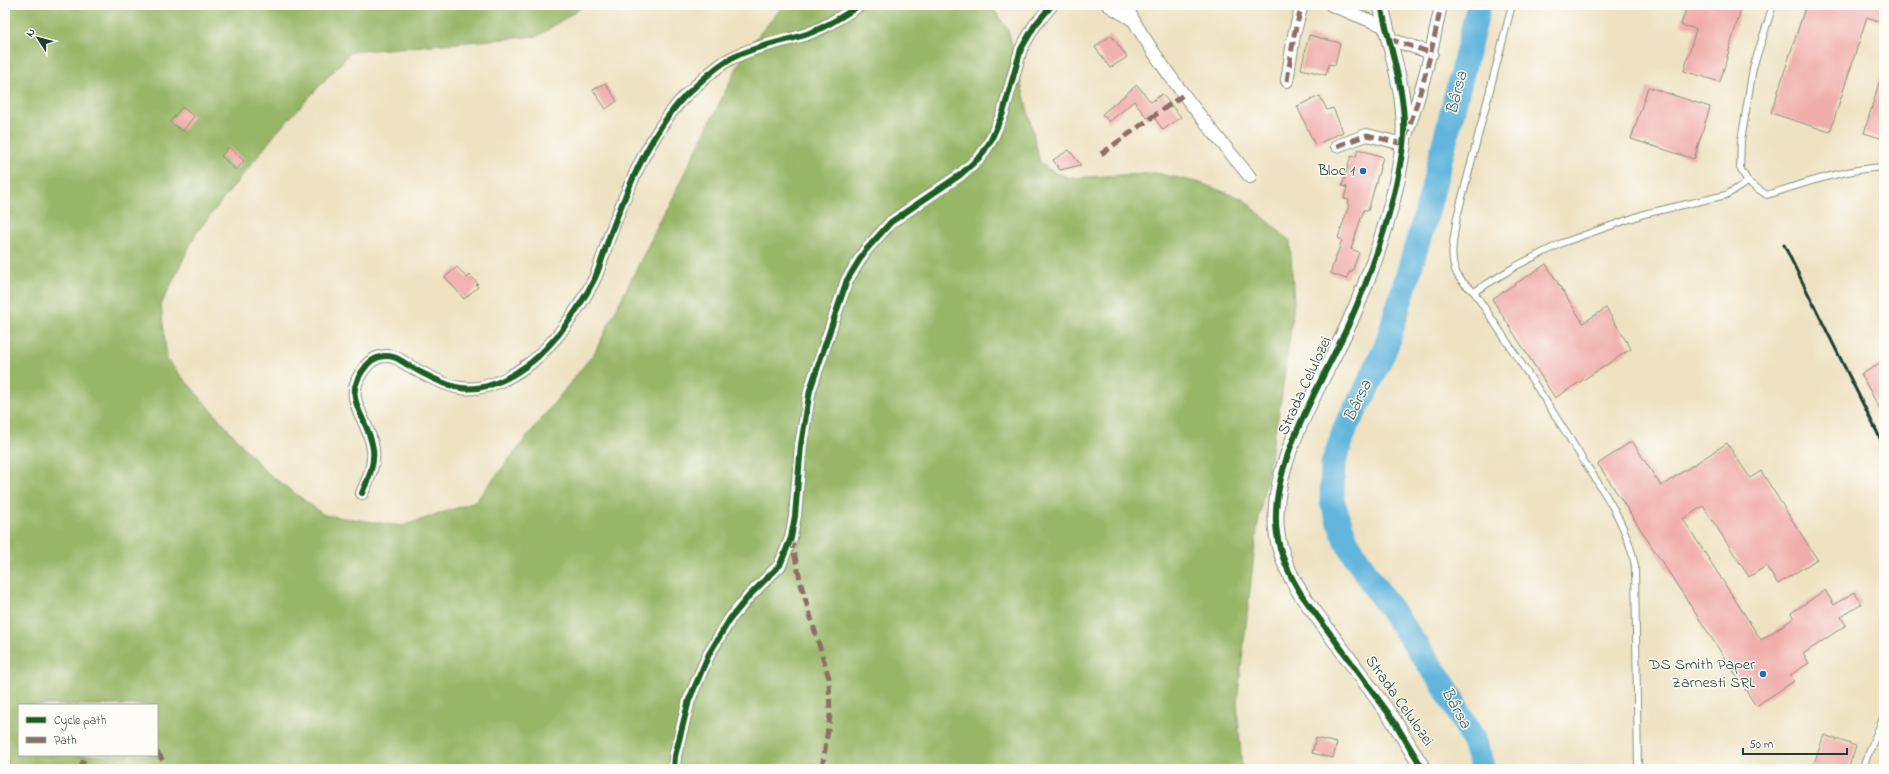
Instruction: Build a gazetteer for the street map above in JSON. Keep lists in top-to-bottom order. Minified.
{"streets":{"street":["Strada Celulozei"]},"water":["Bârsa"],"places":["Bloc 1","DS Smith Paper Zarnesti SRL"],"legend":["Cycle path","Path"],"scale_bar":"50 m","north":"top left"}
